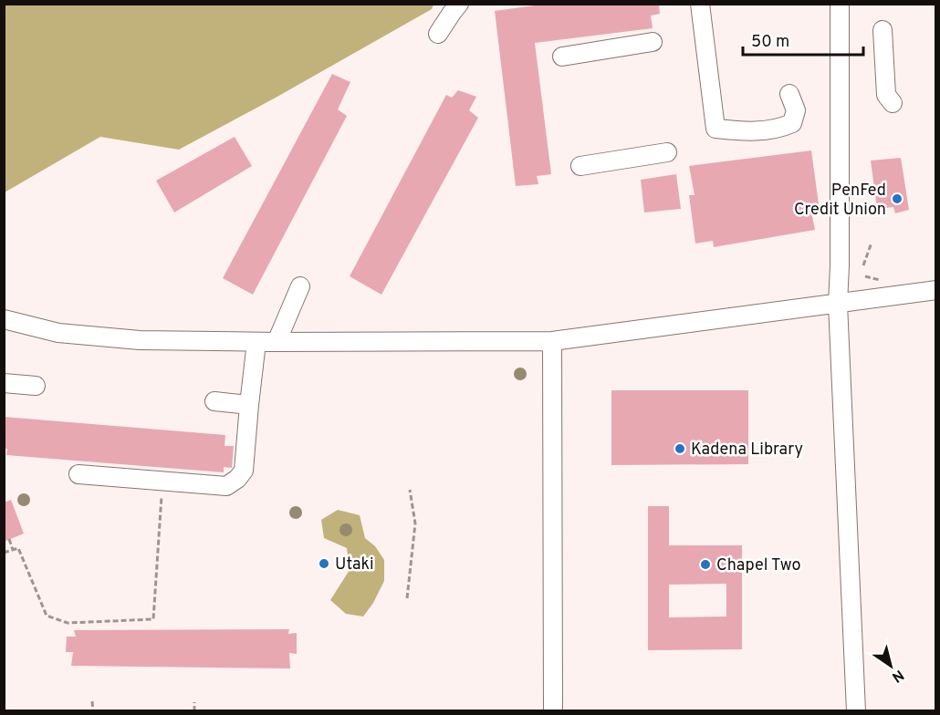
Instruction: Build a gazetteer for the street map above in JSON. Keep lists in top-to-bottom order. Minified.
{"places":["PenFed Credit Union","Kadena Library","Utaki","Chapel Two"],"scale_bar":"50 m","north":"bottom right"}
